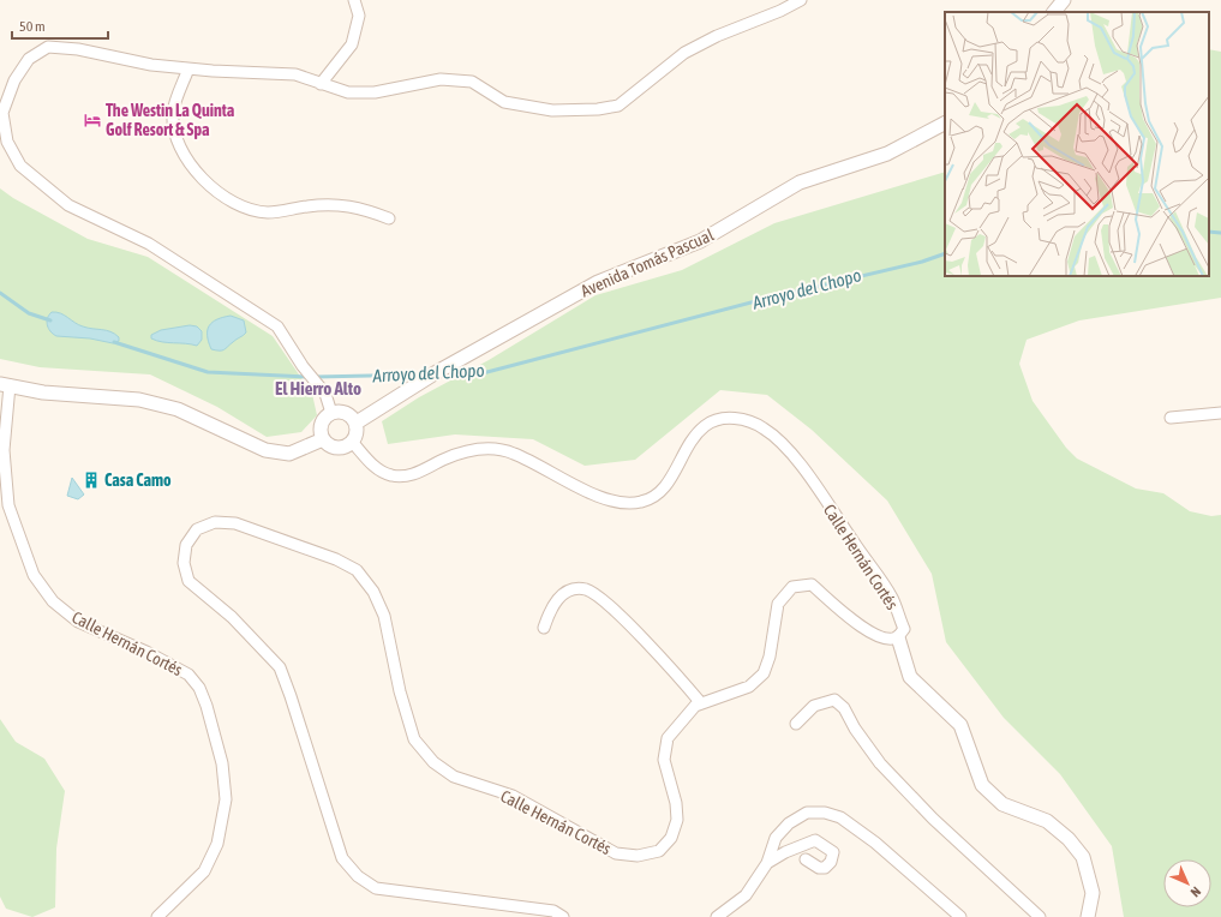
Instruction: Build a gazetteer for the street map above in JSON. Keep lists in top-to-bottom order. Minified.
{"streets":{"street":["Avenida Tomás Pascual","Calle Hernán Cortés"]},"crossings":[["Avenida Tomás Pascual","Calle Hernán Cortés"]],"districts":["El Hierro Alto"],"water":["Arroyo del Chopo"],"places":{"hotel":["The Westin La Quinta Golf Resort & Spa"],"building":["Casa Camo"]},"scale_bar":"50 m","north":"bottom right"}
